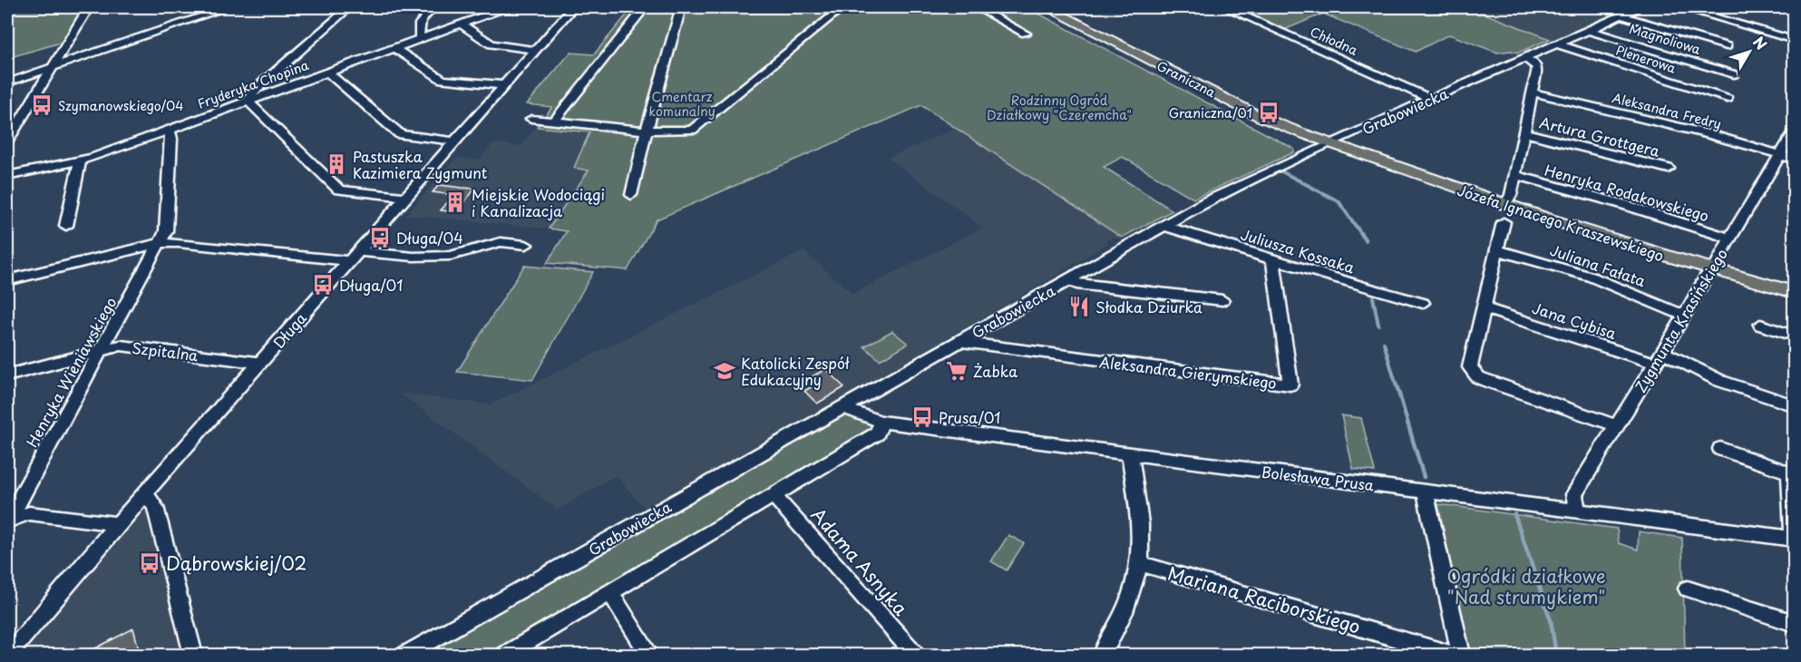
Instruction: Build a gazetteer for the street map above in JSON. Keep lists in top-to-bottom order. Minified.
{"streets":{"main road":["Graniczna","Józefa Ignacego Kraszewskiego"],"street":["Magnoliowa","Chłodna","Plenerowa","Fryderyka Chopina","Grabowiecka","Aleksandra Fredry","Artura Grottgera","Henryka Rodakowskiego","Juliusza Kossaka","Juliana Fałata","Jana Cybisa","Zygmunta Krasińskiego","Długa","Szpitalna","Henryka Wieniawskiego","Aleksandra Gierymskiego","Bolesława Prusa","Adama Asnyka","Mariana Raciborskiego"]},"crossings":[["Magnoliowa","Grabowiecka"],["Chłodna","Grabowiecka"],["Plenerowa","Grabowiecka"],["Graniczna","Grabowiecka"],["Graniczna","Józefa Ignacego Kraszewskiego"],["Fryderyka Chopina","Henryka Wieniawskiego"],["Grabowiecka","Józefa Ignacego Kraszewskiego"],["Grabowiecka","Juliusza Kossaka"],["Grabowiecka","Aleksandra Gierymskiego"],["Grabowiecka","Bolesława Prusa"],["Aleksandra Fredry","Zygmunta Krasińskiego"],["Henryka Rodakowskiego","Zygmunta Krasińskiego"],["Józefa Ignacego Kraszewskiego","Zygmunta Krasińskiego"],["Juliusza Kossaka","Aleksandra Gierymskiego"],["Juliana Fałata","Zygmunta Krasińskiego"],["Jana Cybisa","Zygmunta Krasińskiego"],["Zygmunta Krasińskiego","Bolesława Prusa"],["Długa","Szpitalna"],["Szpitalna","Henryka Wieniawskiego"]],"parks":["Cmentarz komunalny","Rodzinny Ogród Działkowy \"Czeremcha\"","Ogródki działkowe \"Nad strumykiem\""],"places":{"bus stop":["Szymanowskiego/04","Graniczna/01","Długa/04","Długa/01","Prusa/01","Dąbrowskiej/02"],"building":["Pastuszka Kazimiera Zygmunt","Miejskie Wodociągi i Kanalizacja"],"restaurant":["Słodka Dziurka"],"school or university":["Katolicki Zespół Edukacyjny"],"supermarket":["Żabka"]},"north":"top right"}
